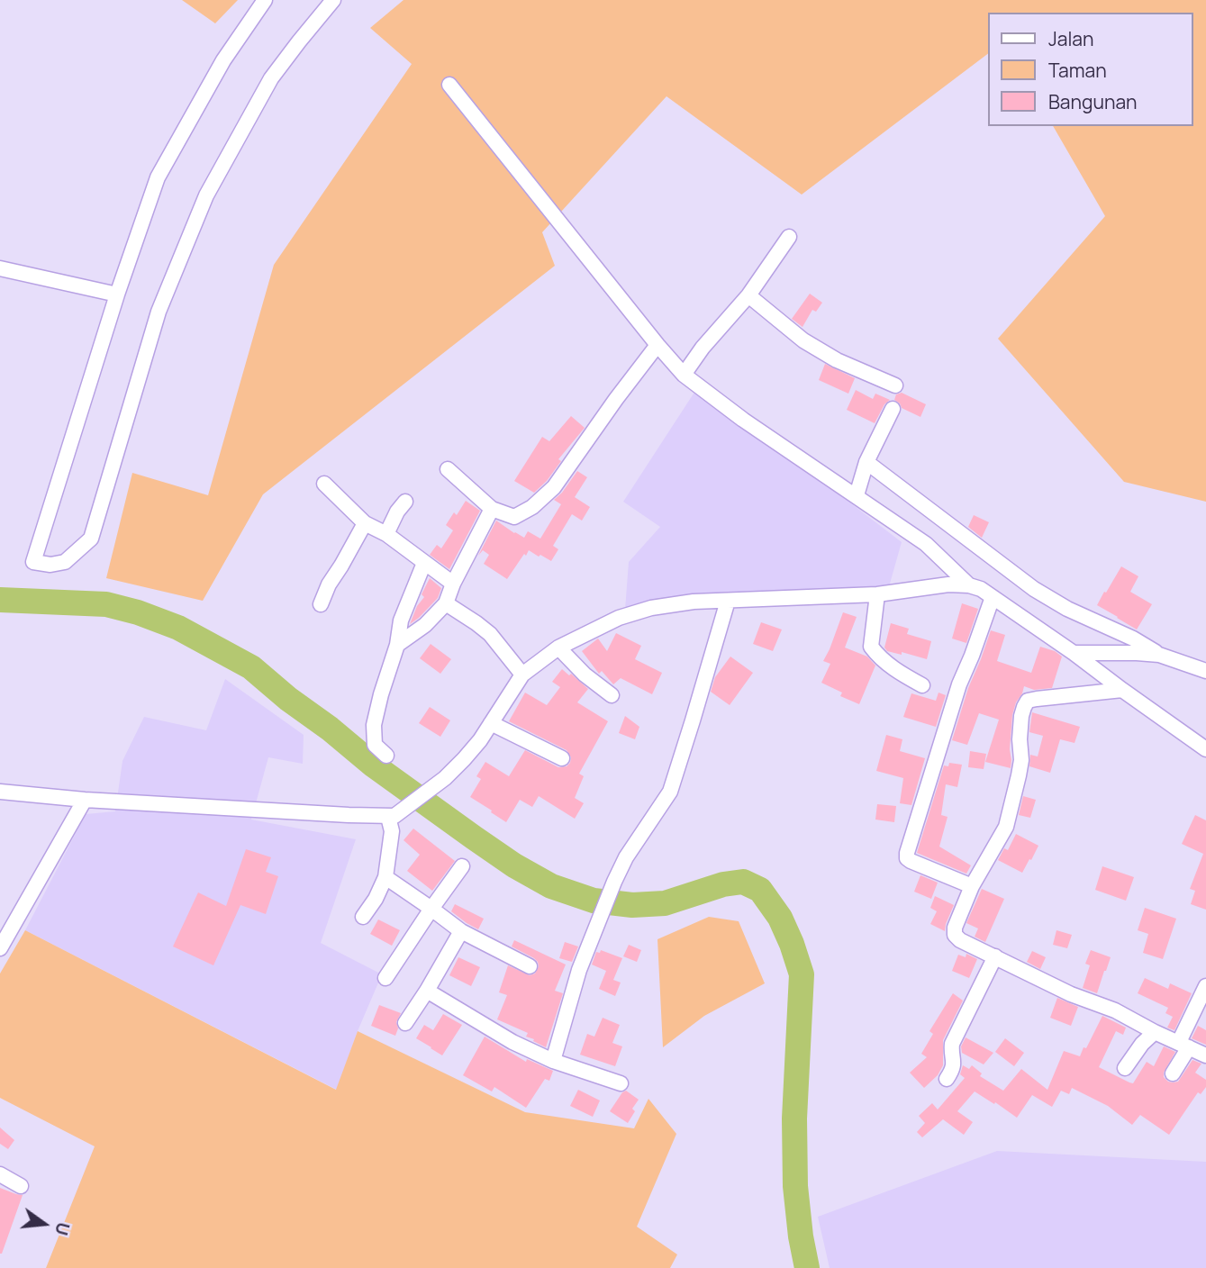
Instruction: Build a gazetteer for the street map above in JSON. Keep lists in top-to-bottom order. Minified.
{"legend":["Jalan","Taman","Bangunan"],"north":"right"}
